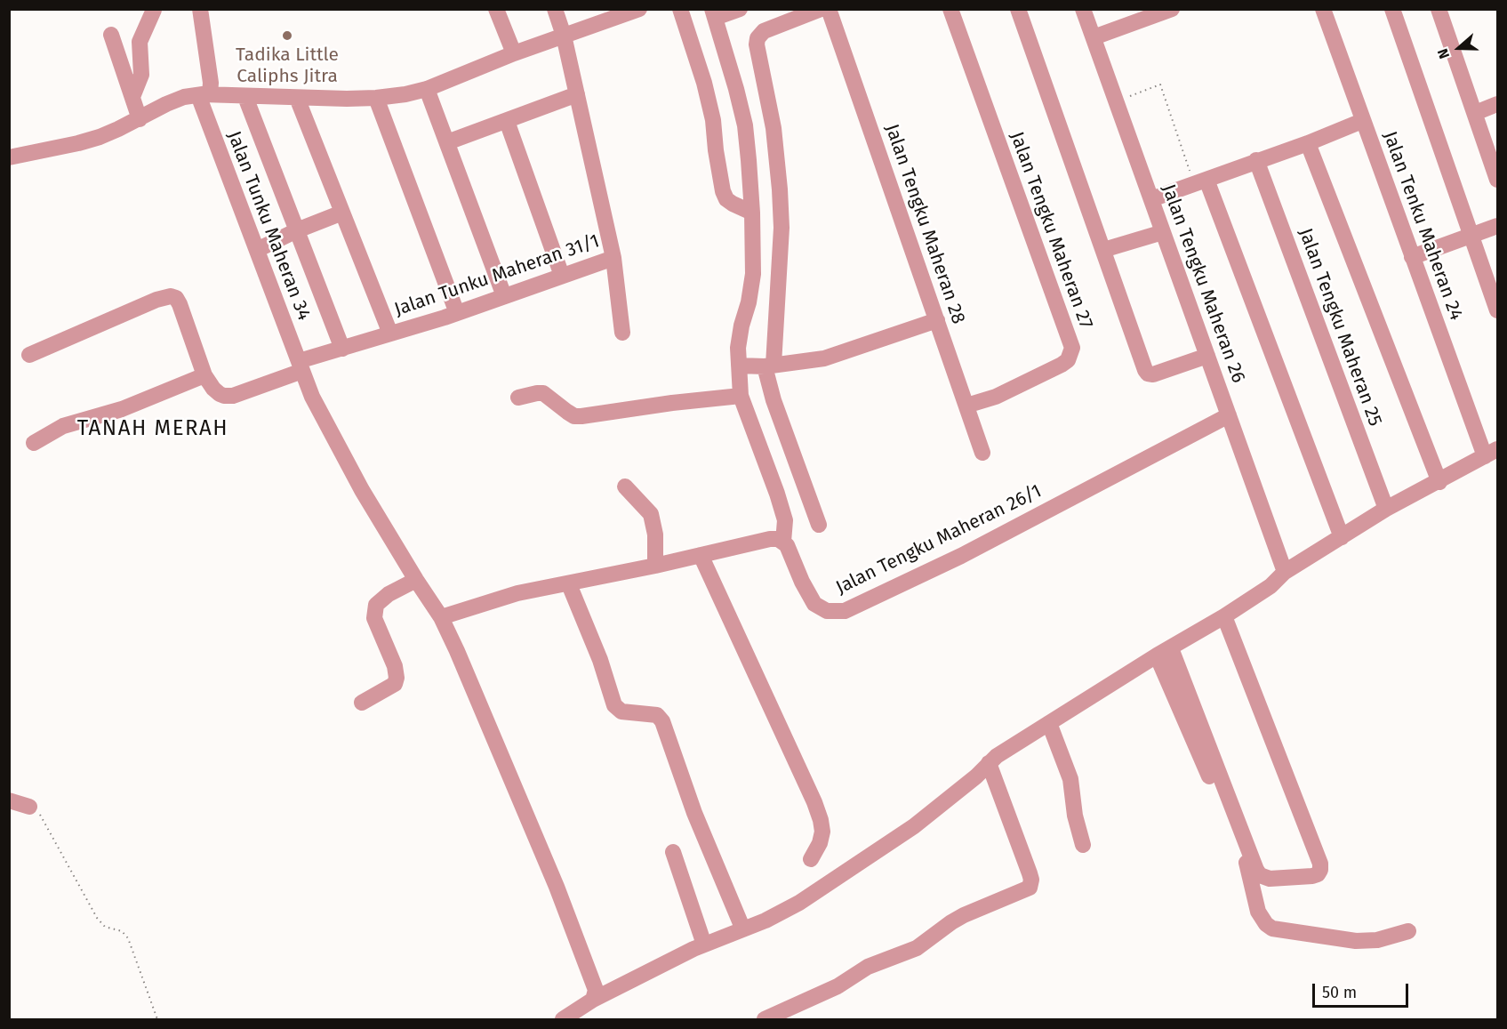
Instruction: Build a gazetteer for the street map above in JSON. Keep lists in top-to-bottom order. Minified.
{"streets":{"street":["Jalan Tengku Maheran 28","Jalan Tunku Maheran 34","Jalan Tenku Maheran 24","Jalan Tengku Maheran 27","Jalan Tunku Maheran 31/1","Jalan Tengku Maheran 26","Jalan Tengku Maheran 25","Jalan Tengku Maheran 26/1"]},"crossings":[["Jalan Tengku Maheran 28","Jalan Tengku Maheran 27"],["Jalan Tunku Maheran 34","Jalan Tunku Maheran 31/1"],["Jalan Tengku Maheran 26","Jalan Tengku Maheran 26/1"]],"districts":["TANAH MERAH"],"places":["Tadika Little Caliphs Jitra"],"scale_bar":"50 m","north":"left"}
